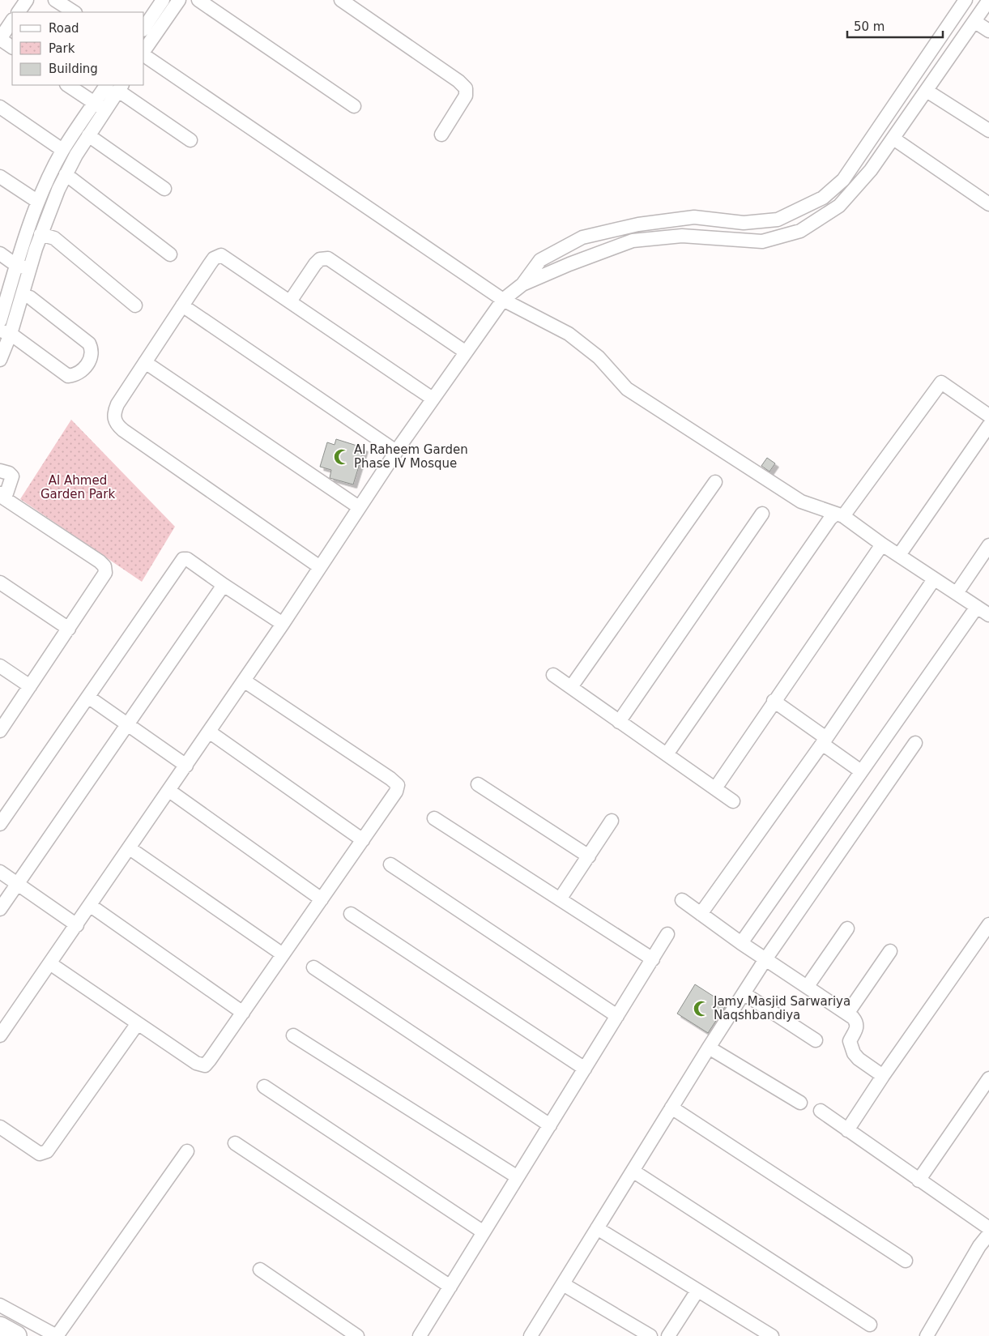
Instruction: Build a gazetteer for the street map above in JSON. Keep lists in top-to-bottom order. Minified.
{"parks":["Al Ahmed Garden Park"],"places":{"mosque":["Al Raheem Garden Phase IV Mosque","Jamy Masjid Sarwariya Naqshbandiya"]},"legend":["Road","Park","Building"],"scale_bar":"50 m"}
